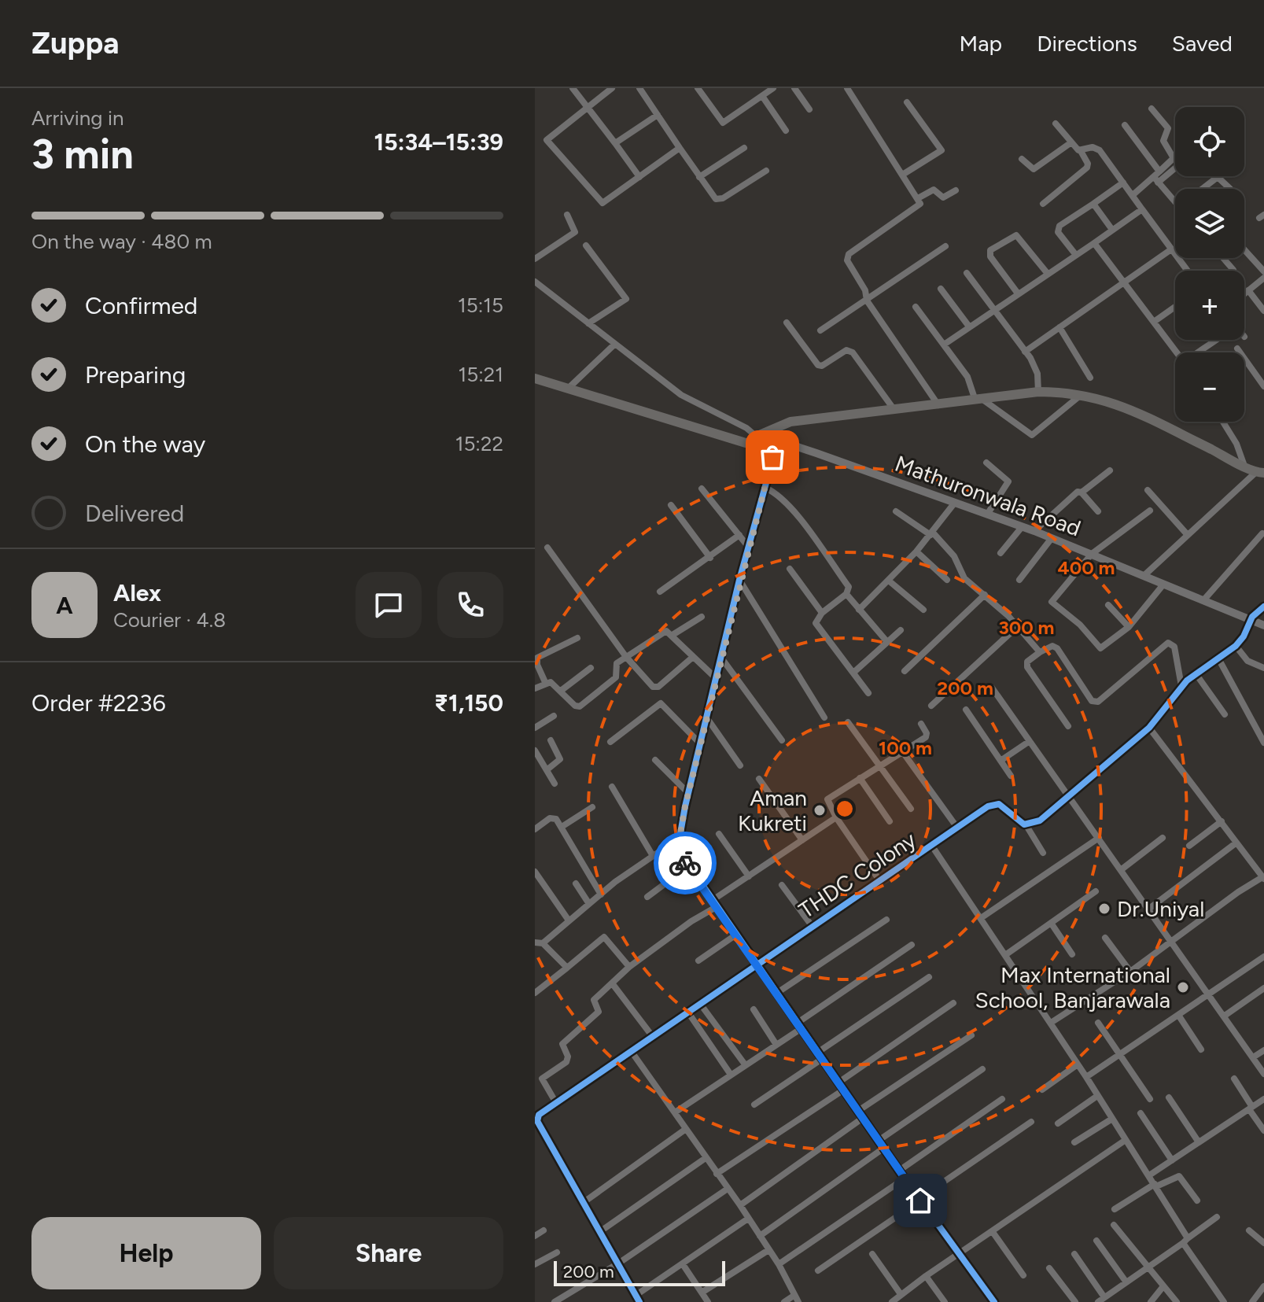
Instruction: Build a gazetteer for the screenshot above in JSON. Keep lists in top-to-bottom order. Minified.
{"streets":{"street":["Mathuronwala Road","THDC Colony"]},"places":["Aman Kukreti","Dr.Uniyal","Max International School, Banjarawala"],"scale_bar":"200 m","page":{"header":"Zuppa","nav":["Map","Directions","Saved"],"heading":["3 min","Arriving in","15:34–15:39"],"panel":["Alex","Courier · 4.8","Order #2236","₹1,150"],"map_buttons":["+","−"],"bar":"On the way · 480 m","list":[["Confirmed","15:15"],["Preparing","15:21"],["On the way","15:22"],"Delivered"],"round":"A","buttons":["Help","Share"],"scale":"200 m"},"rings":["400 m","300 m","200 m","100 m"]}
